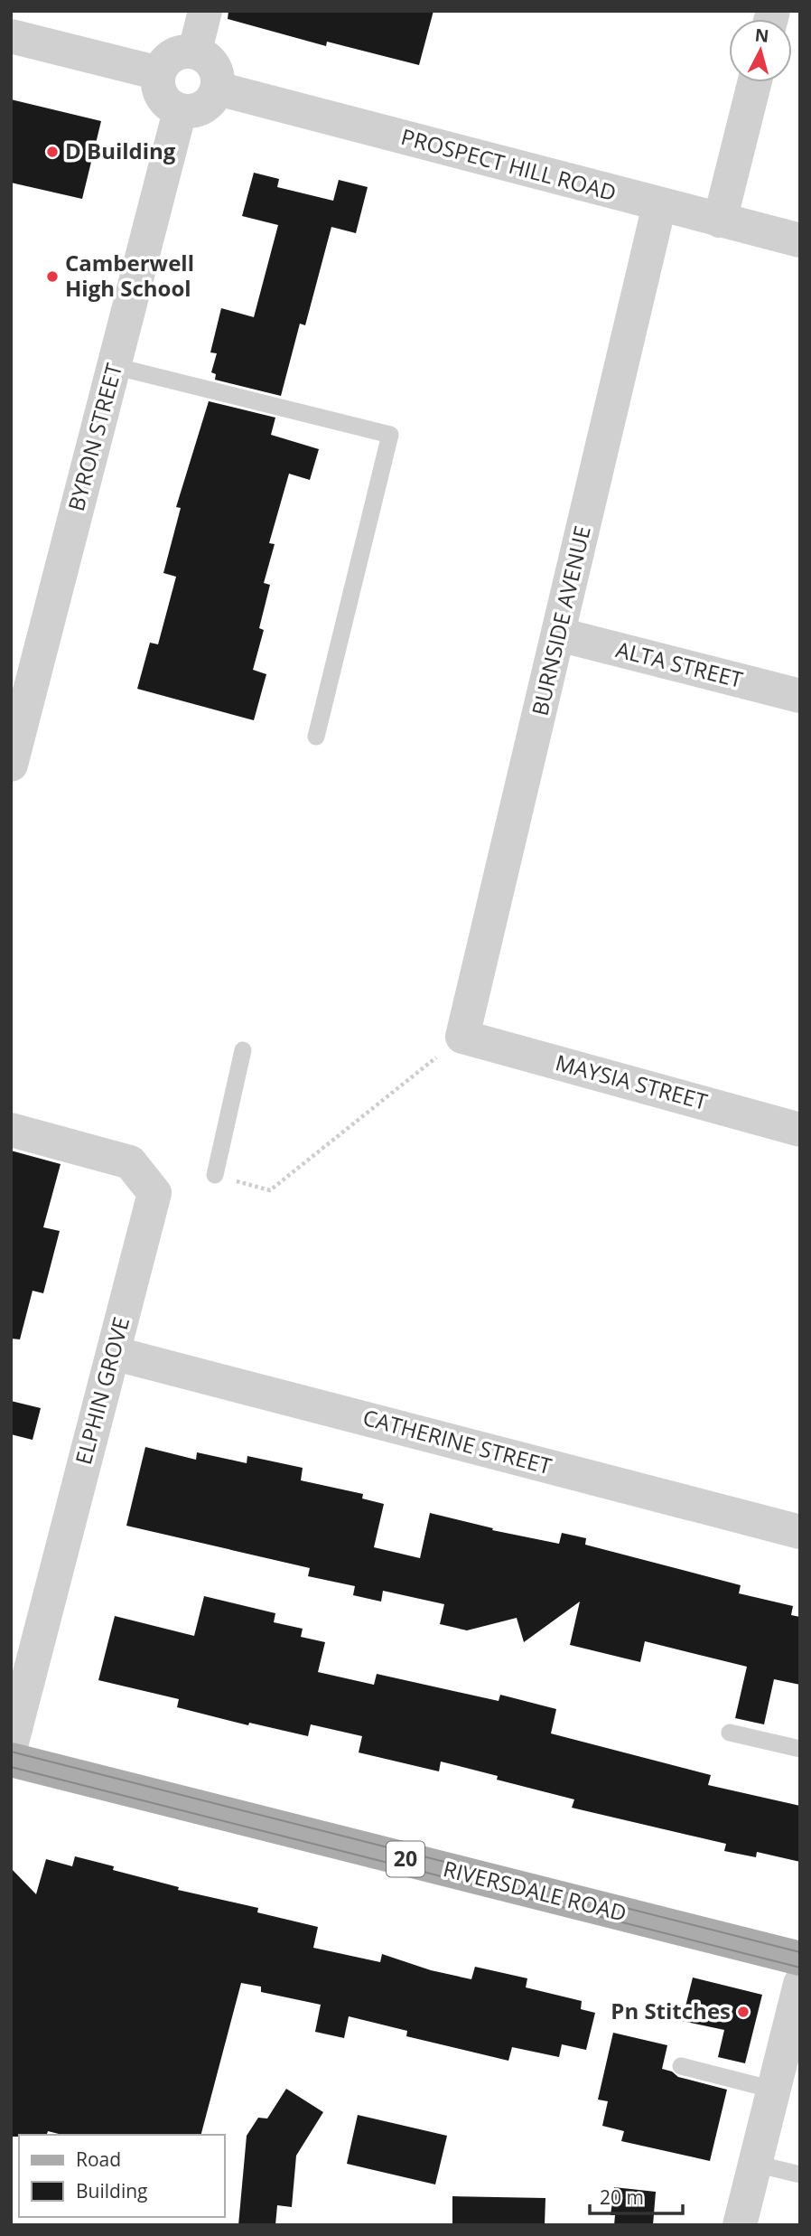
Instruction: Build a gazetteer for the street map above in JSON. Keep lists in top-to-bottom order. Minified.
{"streets":{"main road":["20","RIVERSDALE ROAD"],"street":["PROSPECT HILL ROAD","BYRON STREET","BURNSIDE AVENUE","ALTA STREET","MAYSIA STREET","ELPHIN GROVE","CATHERINE STREET"]},"crossings":[["PROSPECT HILL ROAD","BYRON STREET"],["PROSPECT HILL ROAD","BURNSIDE AVENUE"],["BURNSIDE AVENUE","ALTA STREET"],["BURNSIDE AVENUE","MAYSIA STREET"],["ELPHIN GROVE","CATHERINE STREET"]],"places":["D Building","Camberwell High School","Pn Stitches"],"legend":["Road","Building"],"scale_bar":"20 m","north":"top"}
